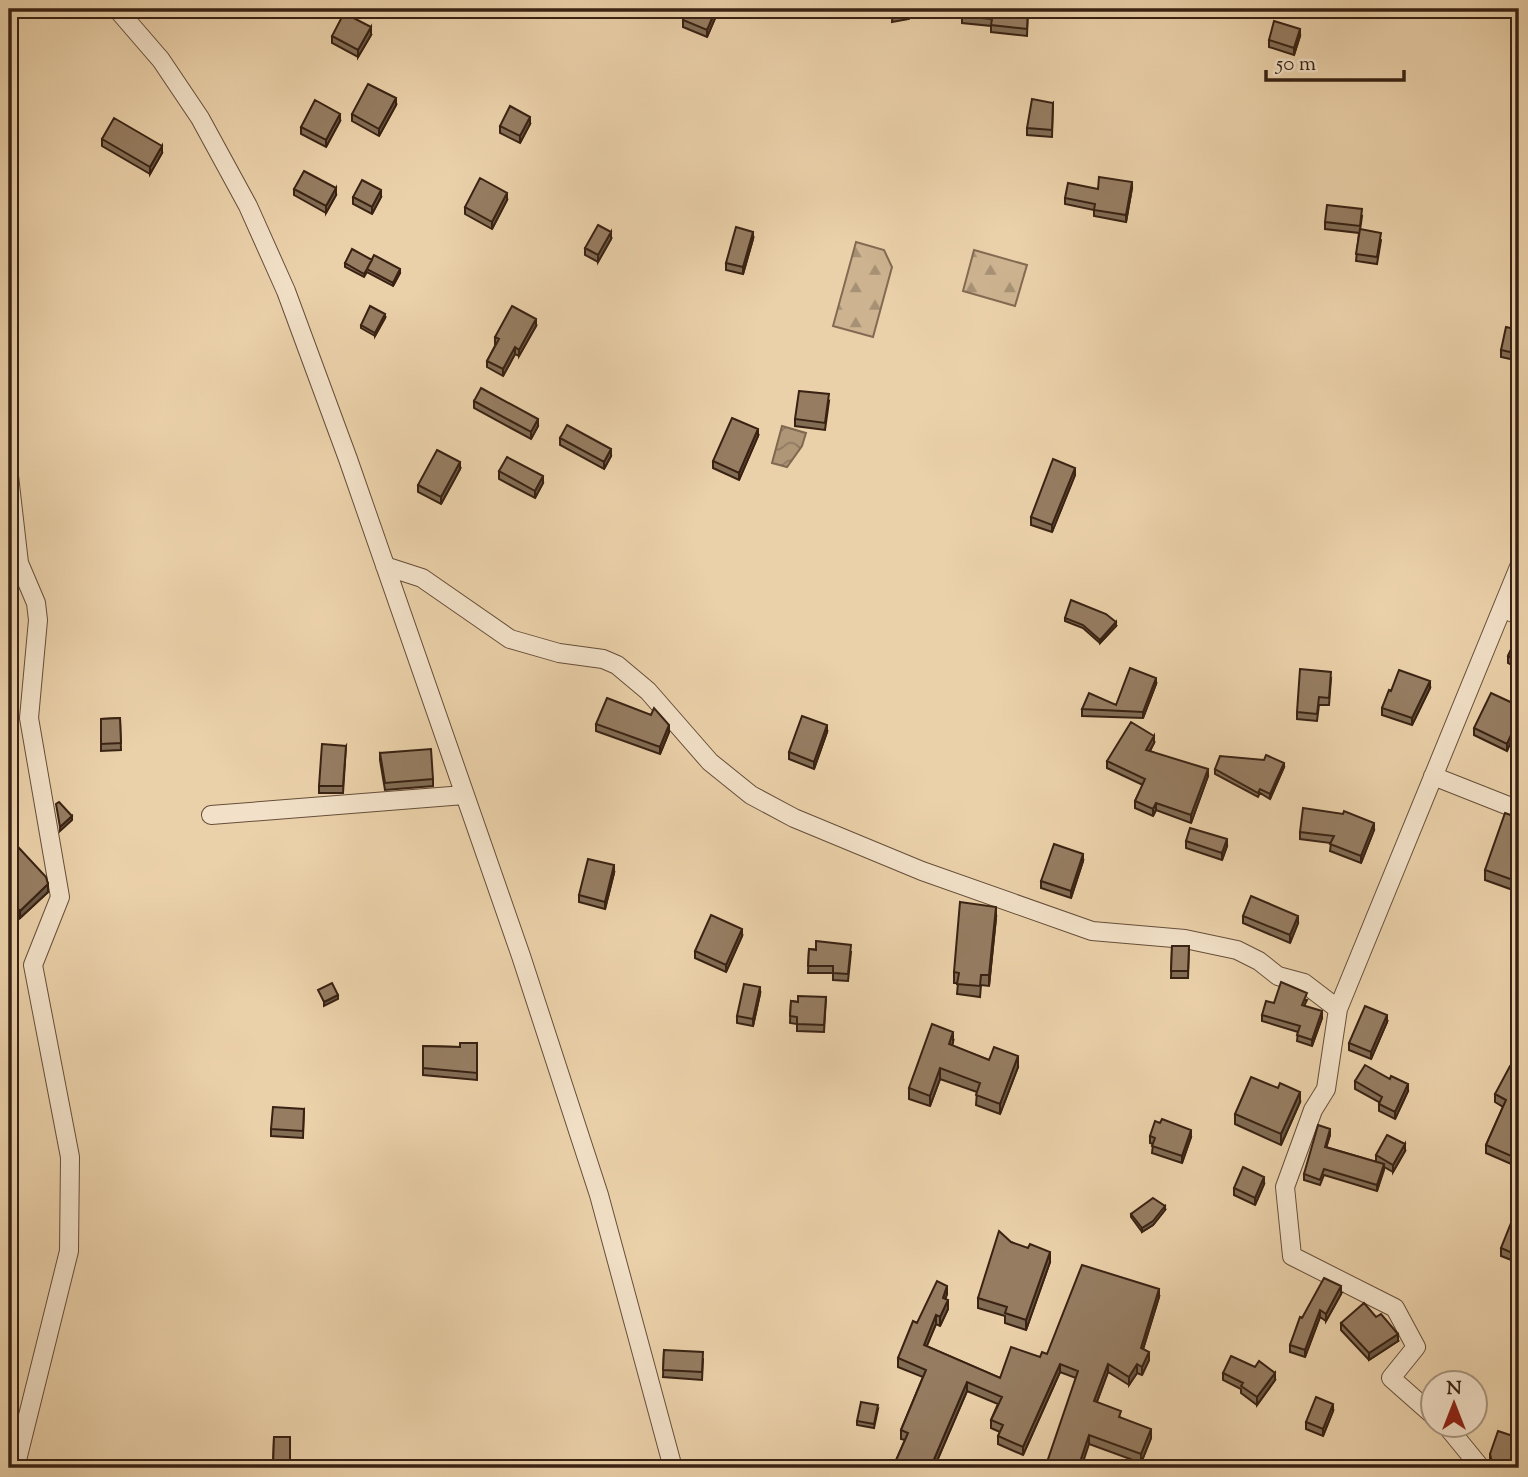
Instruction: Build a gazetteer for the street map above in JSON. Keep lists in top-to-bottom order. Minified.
{"scale_bar":"50 m","north":"top"}
